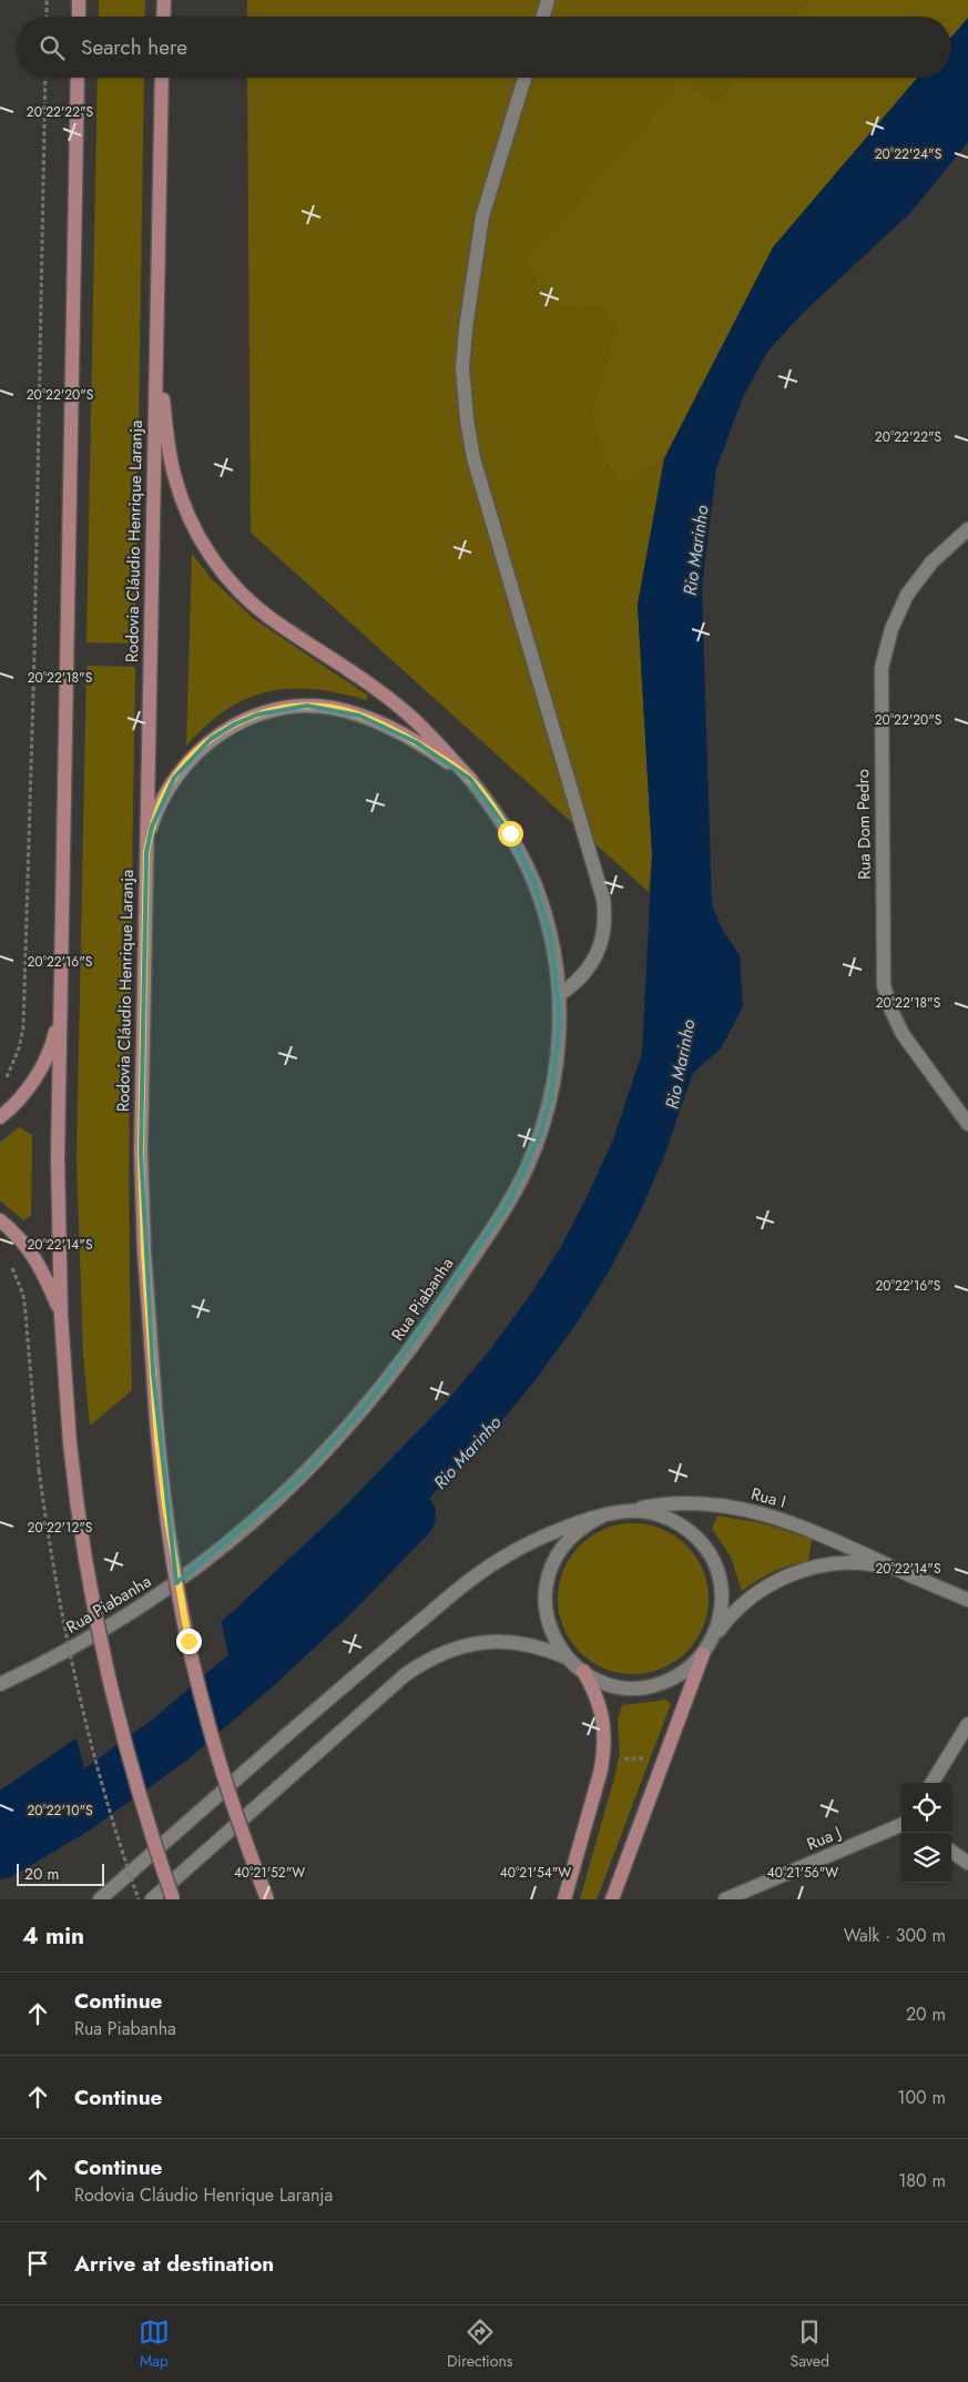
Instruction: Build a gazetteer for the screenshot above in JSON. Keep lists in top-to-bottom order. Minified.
{"streets":{"main road":["Rodovia Cláudio Henrique Laranja","Rua Dom Pedro","Rua Piabanha","Rua I","Rua J"]},"water":["Rio Marinho"],"scale_bar":"20 m","page":{"search":"Search here","scale":"20 m","heading":["4 min","Walk · 300 m"],"list":[["Continue","Rua Piabanha","20 m"],["Continue","100 m"],["Continue","Rodovia Cláudio Henrique Laranja","180 m"],"Arrive at destination"],"nav":["Map","Directions","Saved"]},"coordinates":["20°22'22\"S","20°22'24\"S","20°22'20\"S","20°22'18\"S","20°22'16\"S","20°22'14\"S","20°22'12\"S","20°22'10\"S","40°21'52\"W","40°21'54\"W","40°21'56\"W"]}
